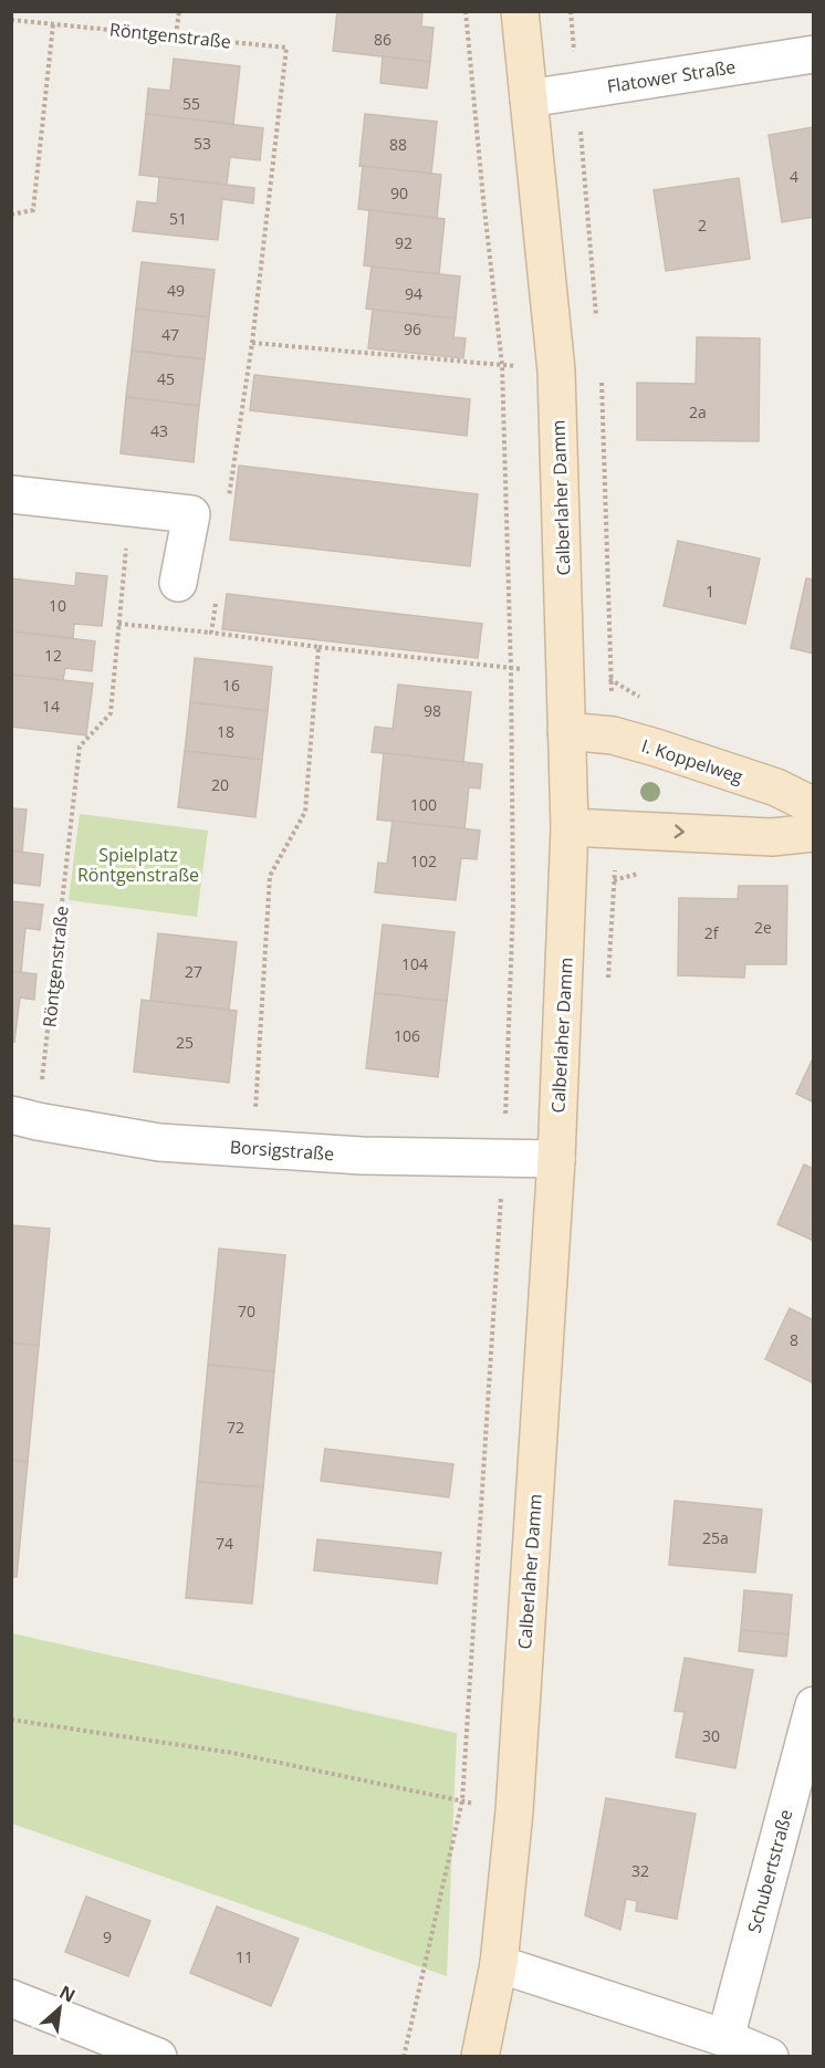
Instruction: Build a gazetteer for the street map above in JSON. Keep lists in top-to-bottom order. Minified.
{"streets":{"street":["Flatower Straße","Calberlaher Damm","I. Koppelweg","Borsigstraße","Schubertstraße"],"path":["Röntgenstraße"]},"crossings":[["Röntgenstraße","Borsigstraße"],["Flatower Straße","Calberlaher Damm"],["Calberlaher Damm","I. Koppelweg"],["Calberlaher Damm","Borsigstraße"]],"parks":["Spielplatz Röntgenstraße"],"house_numbers":["86","55","53","88","4","90","51","2","92","49","94","96","47","45","2a","43","1","10","12","16","14","98","18","20","100","102","2e","2f","104","27","106","25","70","8","72","25a","74","30","32","9","11"],"north":"top right"}
